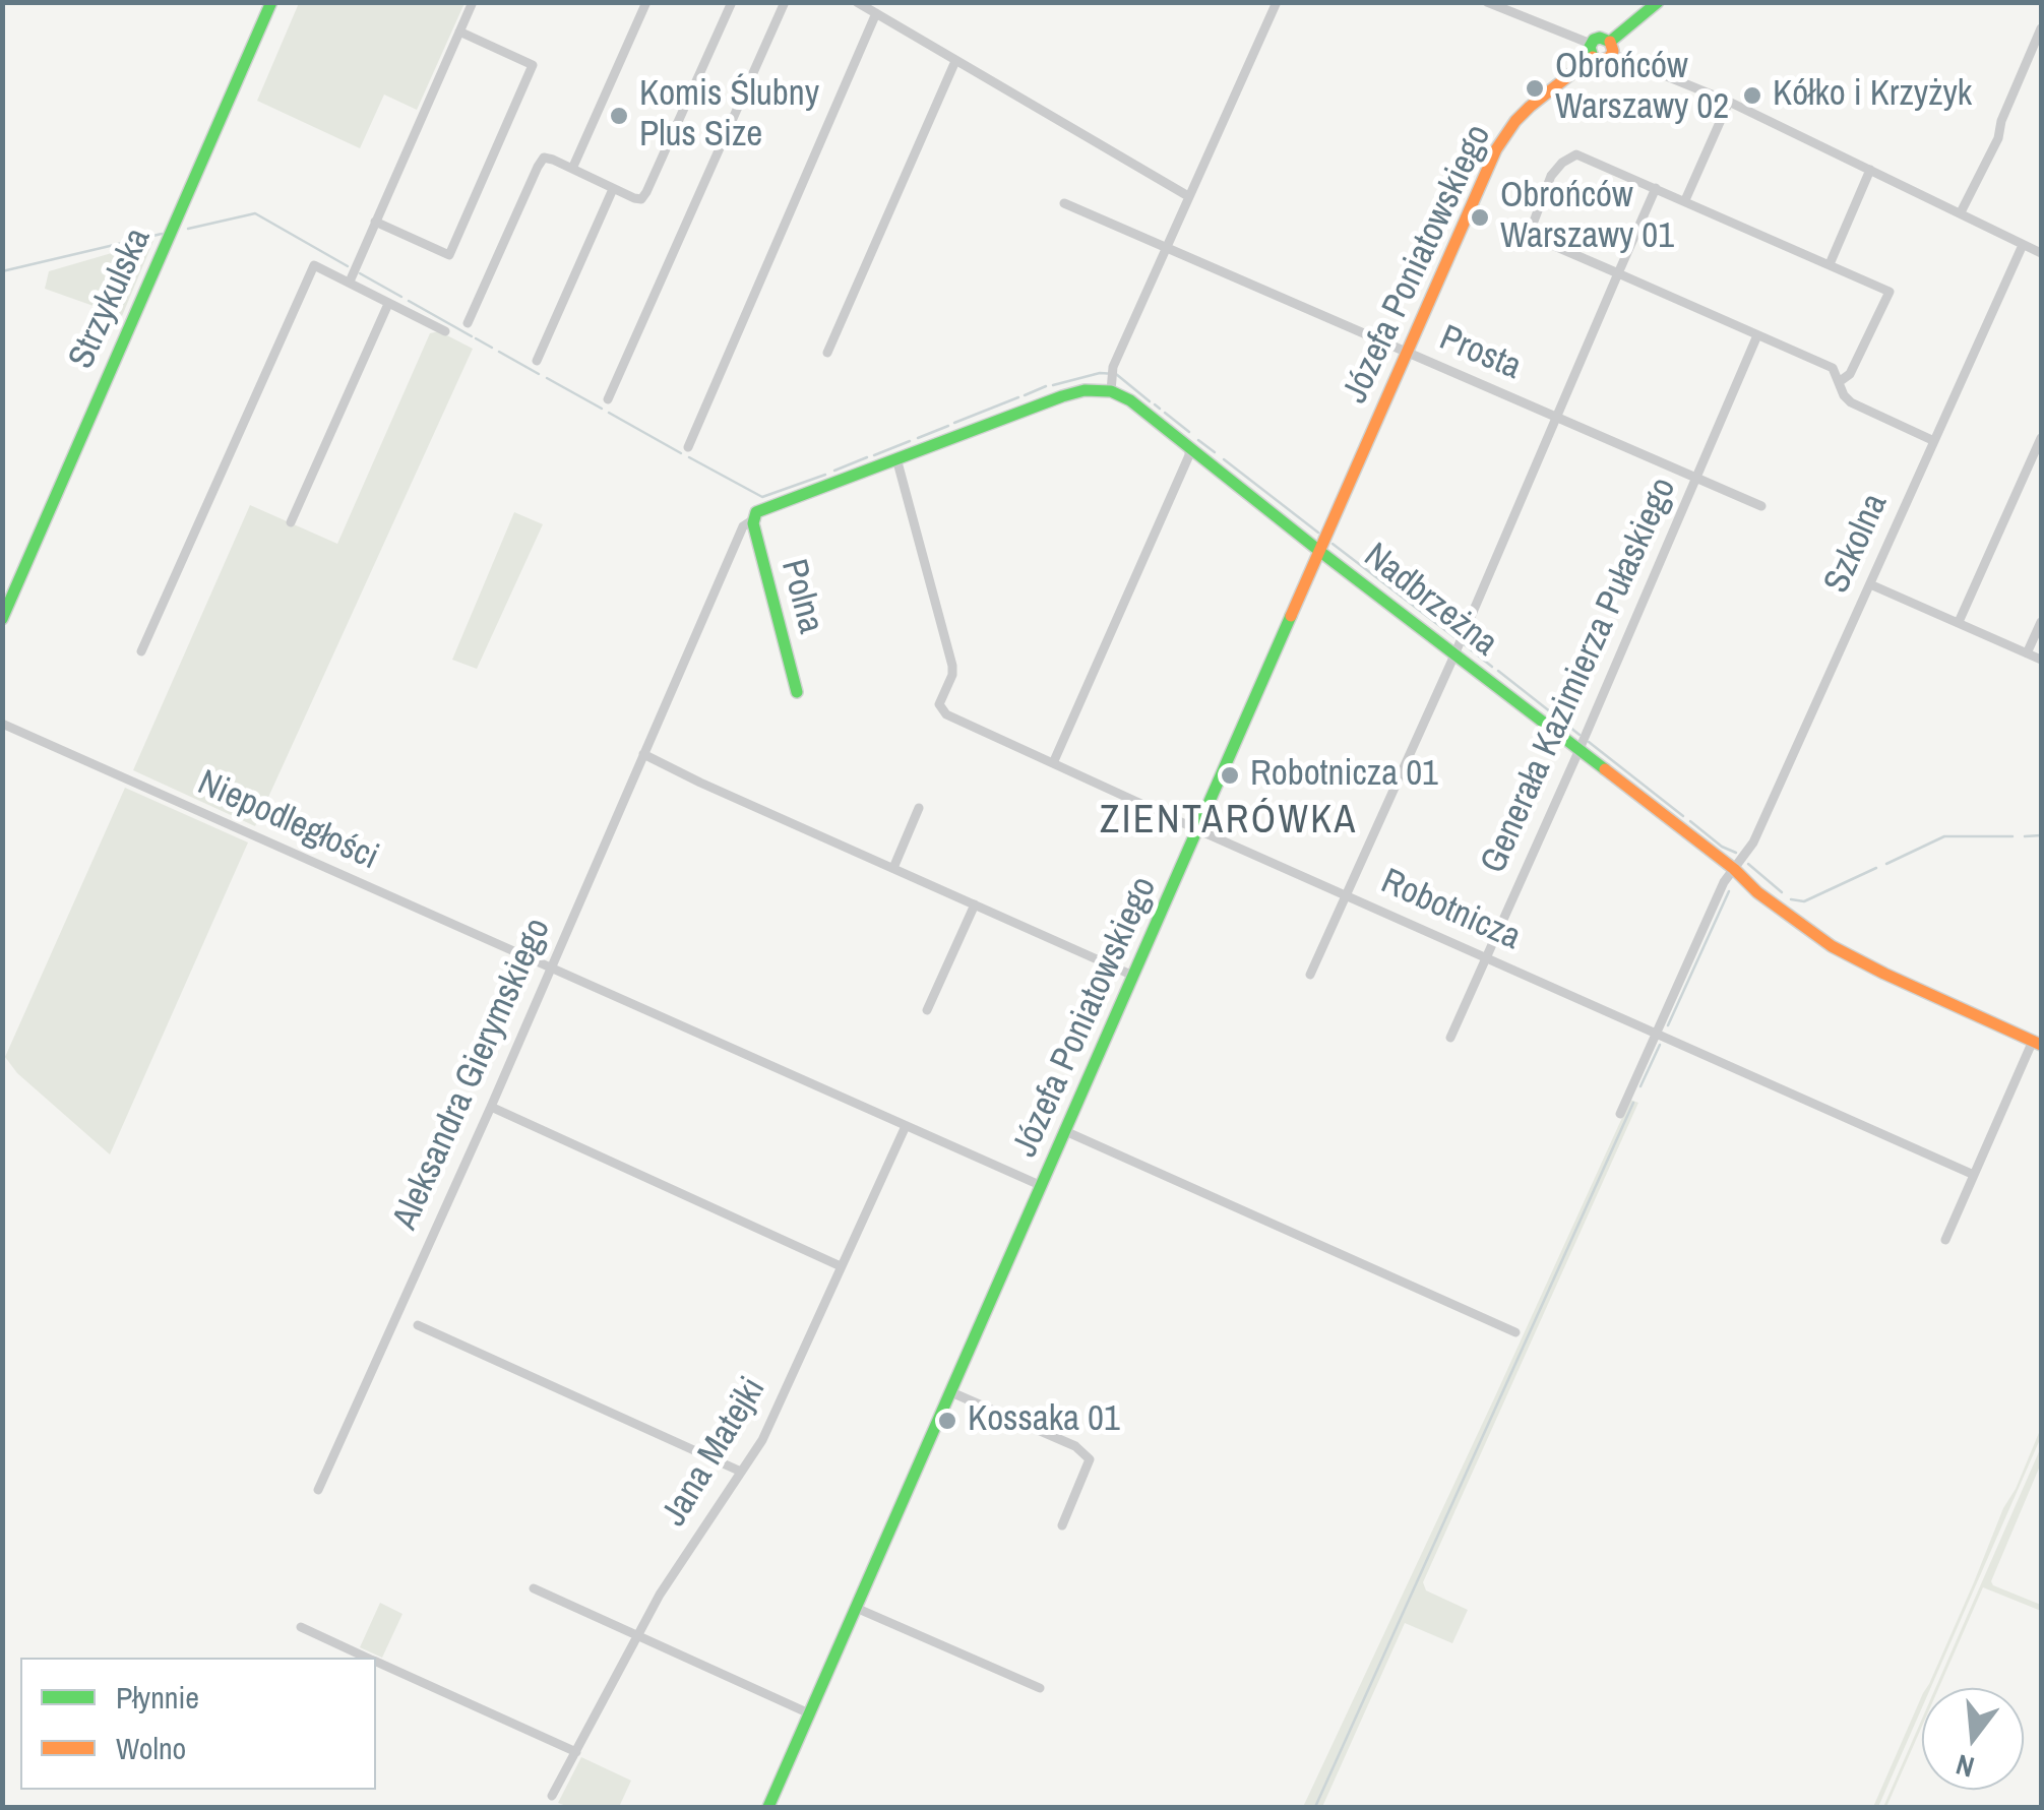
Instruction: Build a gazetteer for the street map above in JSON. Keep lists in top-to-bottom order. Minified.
{"streets":{"street":["Józefa Poniatowskiego","Strzykulska","Prosta","Szkolna","Polna","Nadbrzeżna","Generała Kazimierza Pułaskiego","Niepodległości","Robotnicza","Aleksandra Gierymskiego","Jana Matejki"]},"crossings":[["Józefa Poniatowskiego","Prosta"],["Józefa Poniatowskiego","Nadbrzeżna"],["Józefa Poniatowskiego","Niepodległości"],["Józefa Poniatowskiego","Robotnicza"],["Prosta","Generała Kazimierza Pułaskiego"],["Szkolna","Nadbrzeżna"],["Szkolna","Robotnicza"],["Polna","Aleksandra Gierymskiego"],["Nadbrzeżna","Generała Kazimierza Pułaskiego"],["Generała Kazimierza Pułaskiego","Robotnicza"],["Niepodległości","Aleksandra Gierymskiego"],["Niepodległości","Jana Matejki"]],"districts":["ZIENTARÓWKA"],"places":["Obrońców Warszawy 02","Kółko i Krzyżyk","Komis Ślubny Plus Size","Obrońców Warszawy 01","Robotnicza 01","Kossaka 01"],"legend":["Płynnie","Wolno"],"north":"bottom"}
